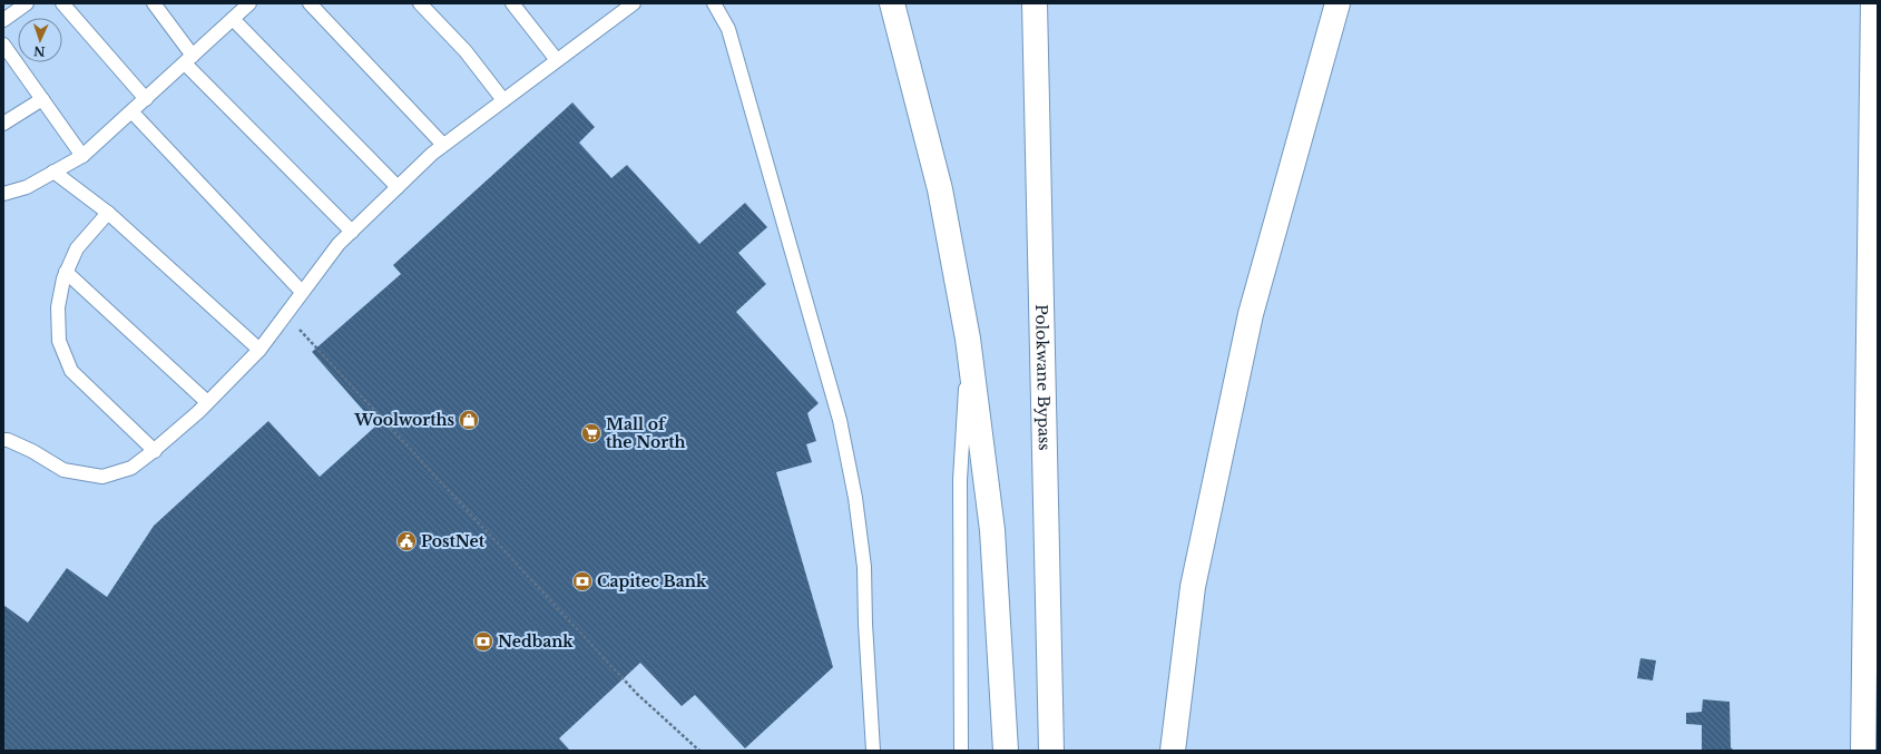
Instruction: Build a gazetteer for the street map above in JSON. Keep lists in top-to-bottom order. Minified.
{"streets":{"main road":["Polokwane Bypass"]},"places":{"shop":["Woolworths"],"supermarket":["Mall of the North"],"public building":["PostNet"],"bank":["Capitec Bank","Nedbank"]},"north":"bottom"}
